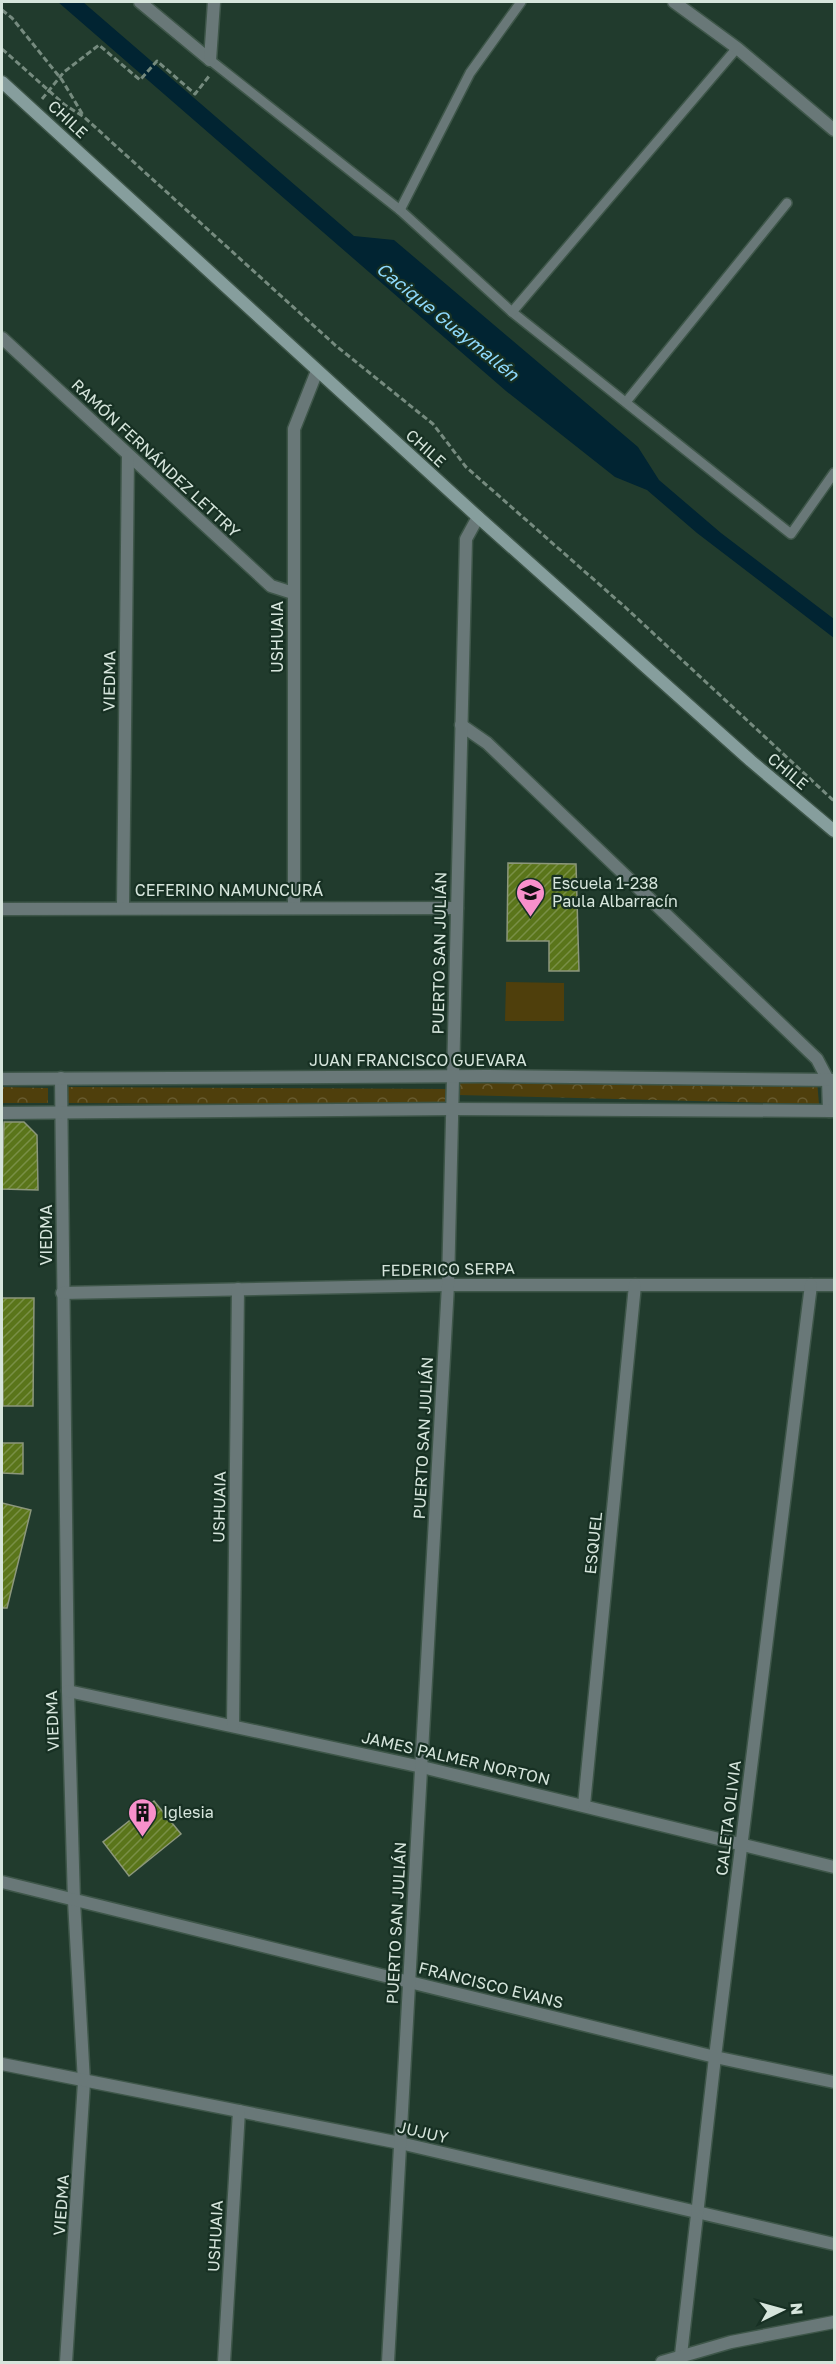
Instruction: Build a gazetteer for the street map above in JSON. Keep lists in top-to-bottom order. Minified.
{"streets":{"main road":["CHILE"],"street":["RAMÓN FERNÁNDEZ LETTRY","USHUAIA","VIEDMA","CEFERINO NAMUNCURÁ","PUERTO SAN JULIÁN","JUAN FRANCISCO GUEVARA","FEDERICO SERPA","ESQUEL","JAMES PALMER NORTON","CALETA OLIVIA","FRANCISCO EVANS","JUJUY"]},"crossings":[["CHILE","USHUAIA"],["CHILE","PUERTO SAN JULIÁN"],["RAMÓN FERNÁNDEZ LETTRY","USHUAIA"],["RAMÓN FERNÁNDEZ LETTRY","VIEDMA"],["USHUAIA","CEFERINO NAMUNCURÁ"],["USHUAIA","FEDERICO SERPA"],["USHUAIA","JAMES PALMER NORTON"],["USHUAIA","JUJUY"],["VIEDMA","CEFERINO NAMUNCURÁ"],["VIEDMA","JUAN FRANCISCO GUEVARA"],["VIEDMA","FEDERICO SERPA"],["VIEDMA","JAMES PALMER NORTON"],["VIEDMA","FRANCISCO EVANS"],["VIEDMA","JUJUY"],["CEFERINO NAMUNCURÁ","PUERTO SAN JULIÁN"],["PUERTO SAN JULIÁN","JUAN FRANCISCO GUEVARA"],["PUERTO SAN JULIÁN","FEDERICO SERPA"],["PUERTO SAN JULIÁN","JAMES PALMER NORTON"],["PUERTO SAN JULIÁN","FRANCISCO EVANS"],["PUERTO SAN JULIÁN","JUJUY"],["FEDERICO SERPA","ESQUEL"],["FEDERICO SERPA","CALETA OLIVIA"],["ESQUEL","JAMES PALMER NORTON"],["JAMES PALMER NORTON","CALETA OLIVIA"],["CALETA OLIVIA","FRANCISCO EVANS"],["CALETA OLIVIA","JUJUY"]],"water":["Cacique Guaymallén"],"places":{"school or university":["Escuela 1-238 Paula Albarracín"],"building":["Iglesia"]},"north":"right"}
